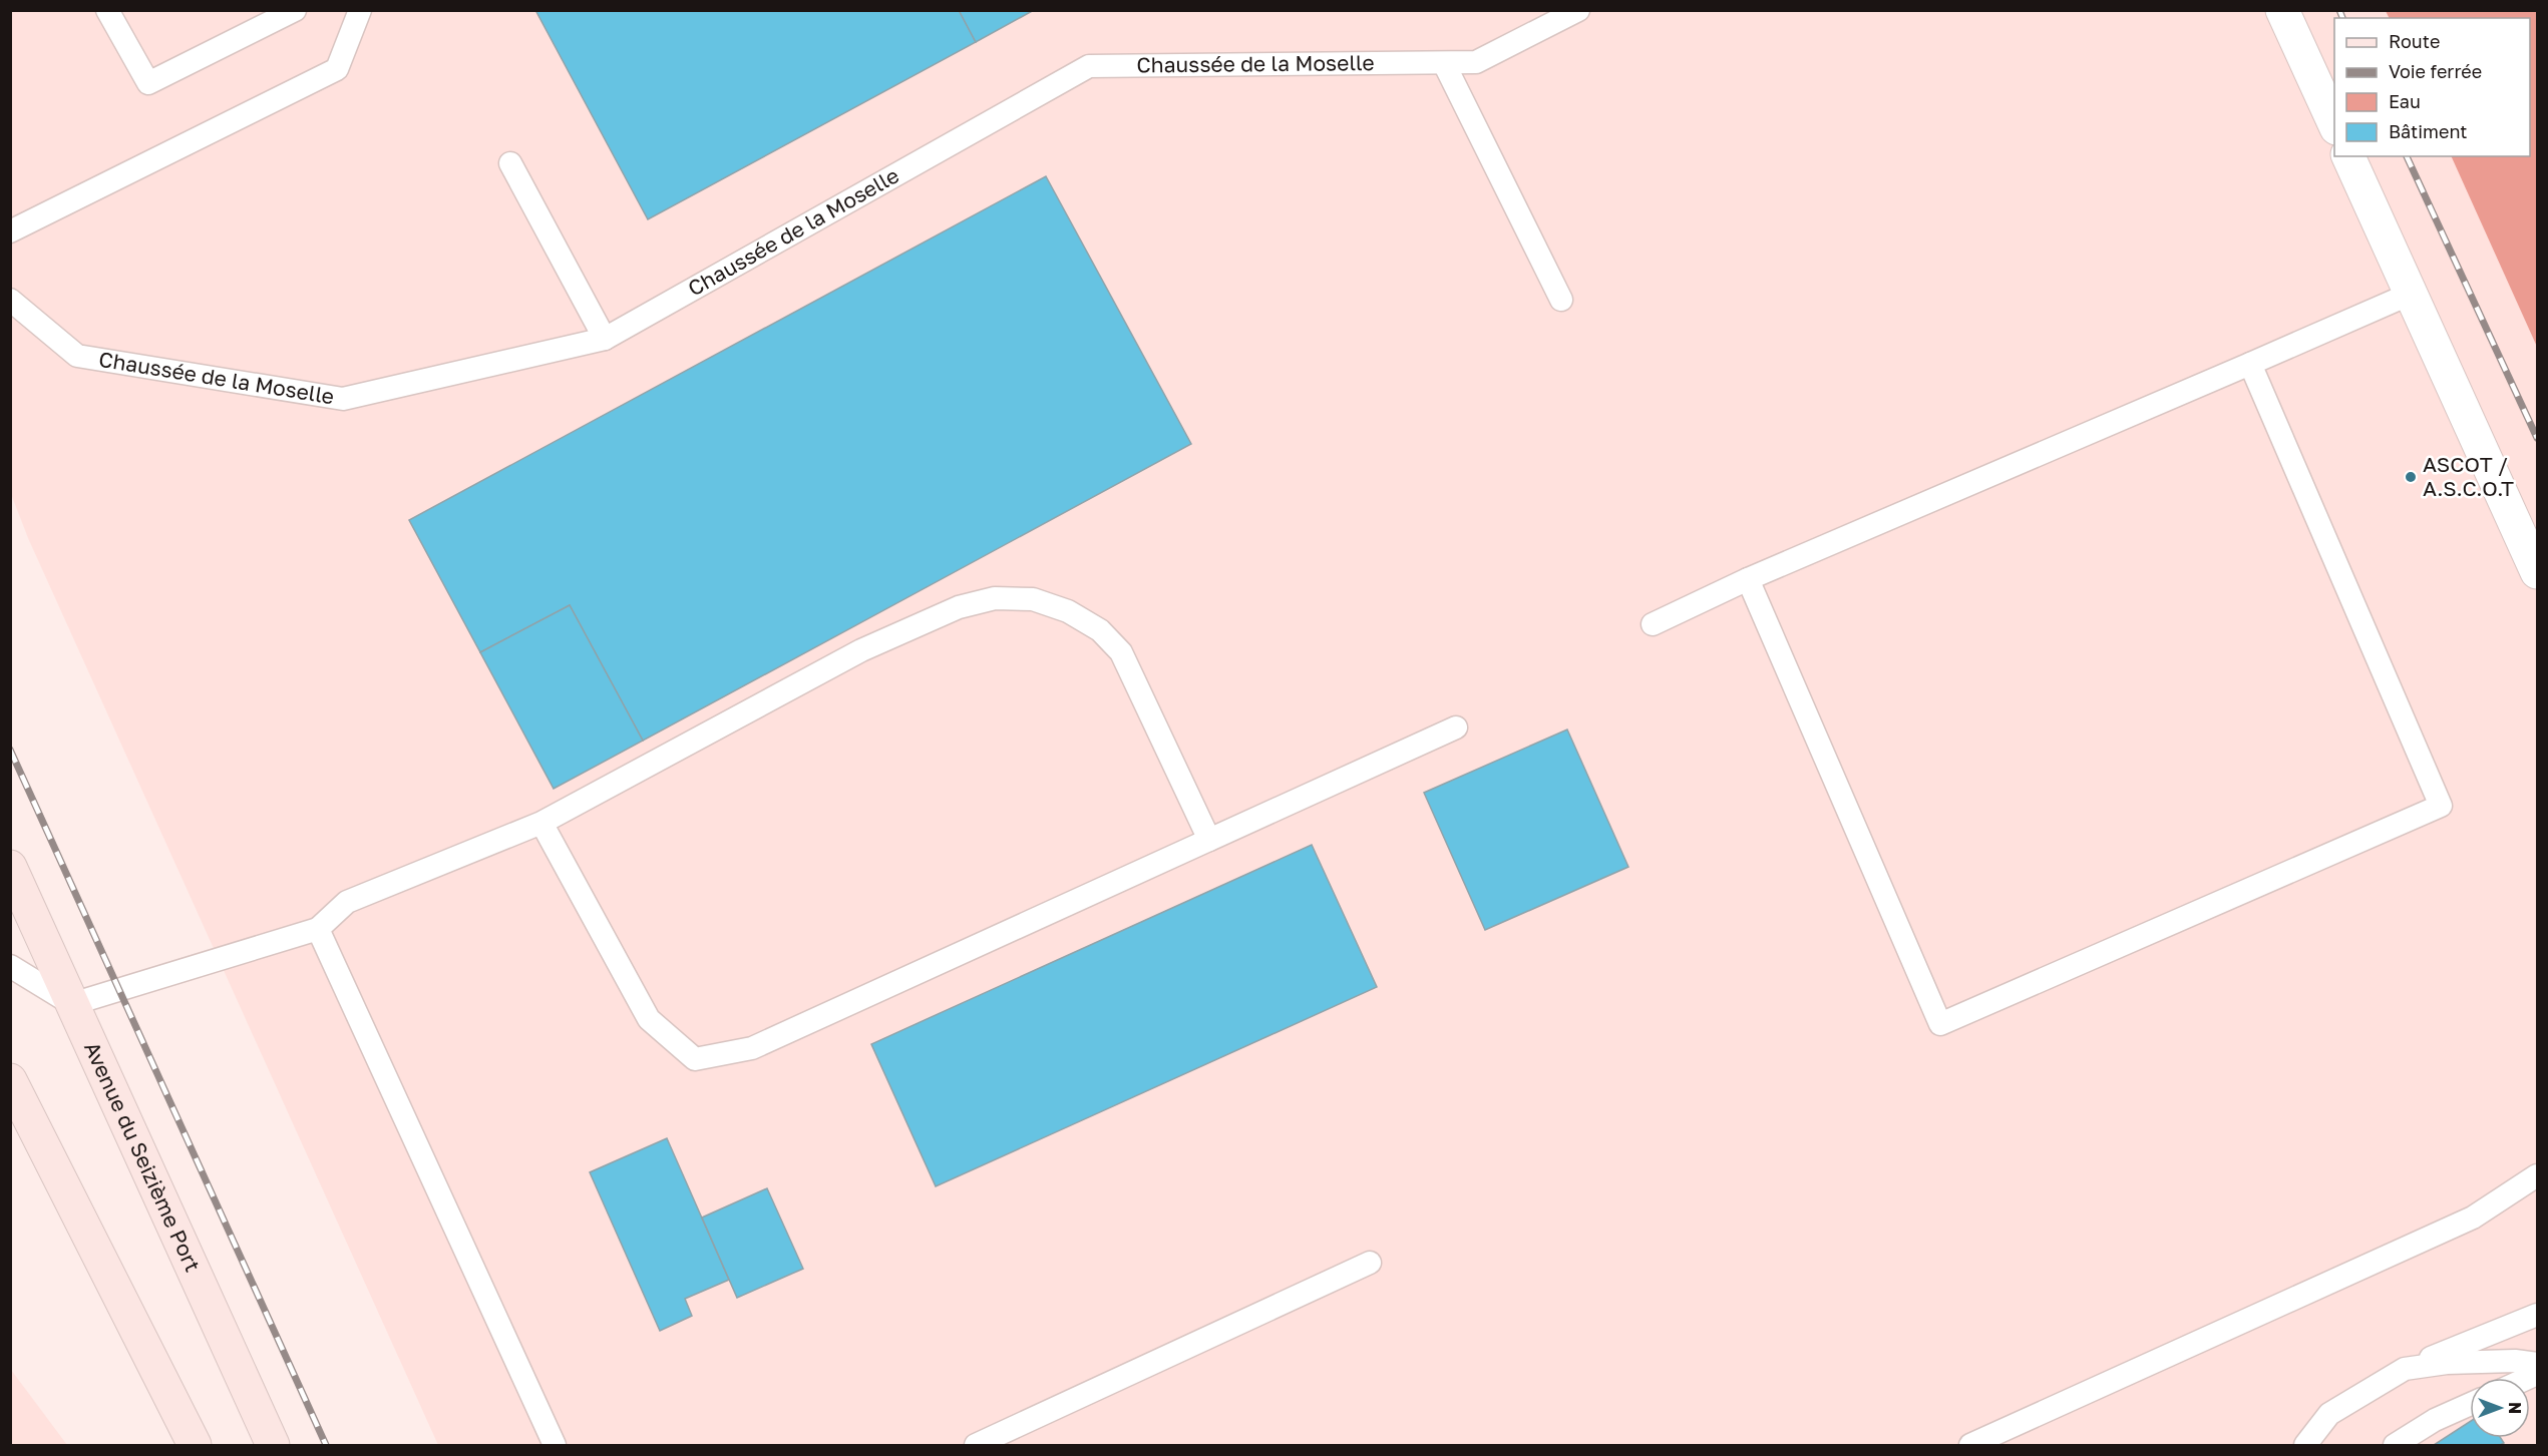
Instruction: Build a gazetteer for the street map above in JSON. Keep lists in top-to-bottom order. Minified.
{"streets":{"main road":["Avenue du Seizième Port"],"lane":["Chaussée de la Moselle"]},"places":["ASCOT / A.S.C.O.T"],"legend":["Route","Voie ferrée","Eau","Bâtiment"],"north":"right"}
